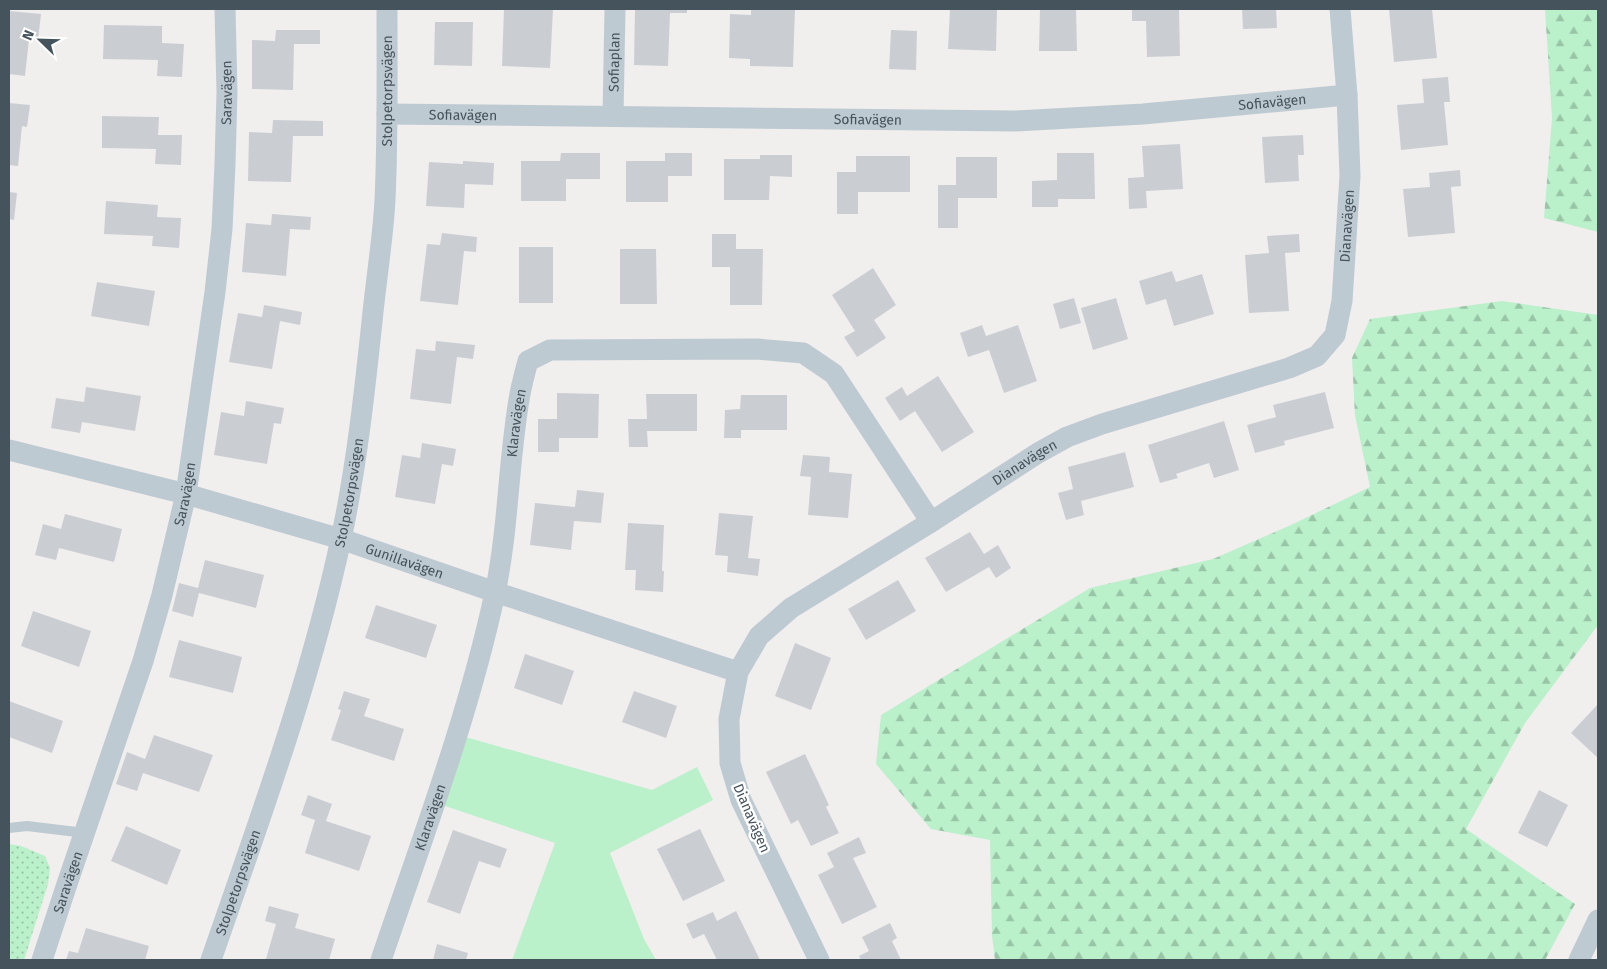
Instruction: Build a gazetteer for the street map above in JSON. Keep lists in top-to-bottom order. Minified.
{"streets":{"street":["Sofiaplan","Stolpetorpsvägen","Saravägen","Sofiavägen","Dianavägen","Klaravägen","Gunillavägen"]},"crossings":[["Sofiaplan","Sofiavägen"],["Stolpetorpsvägen","Sofiavägen"],["Stolpetorpsvägen","Gunillavägen"],["Saravägen","Gunillavägen"],["Sofiavägen","Dianavägen"],["Dianavägen","Klaravägen"],["Dianavägen","Gunillavägen"],["Klaravägen","Gunillavägen"]],"north":"top left"}
